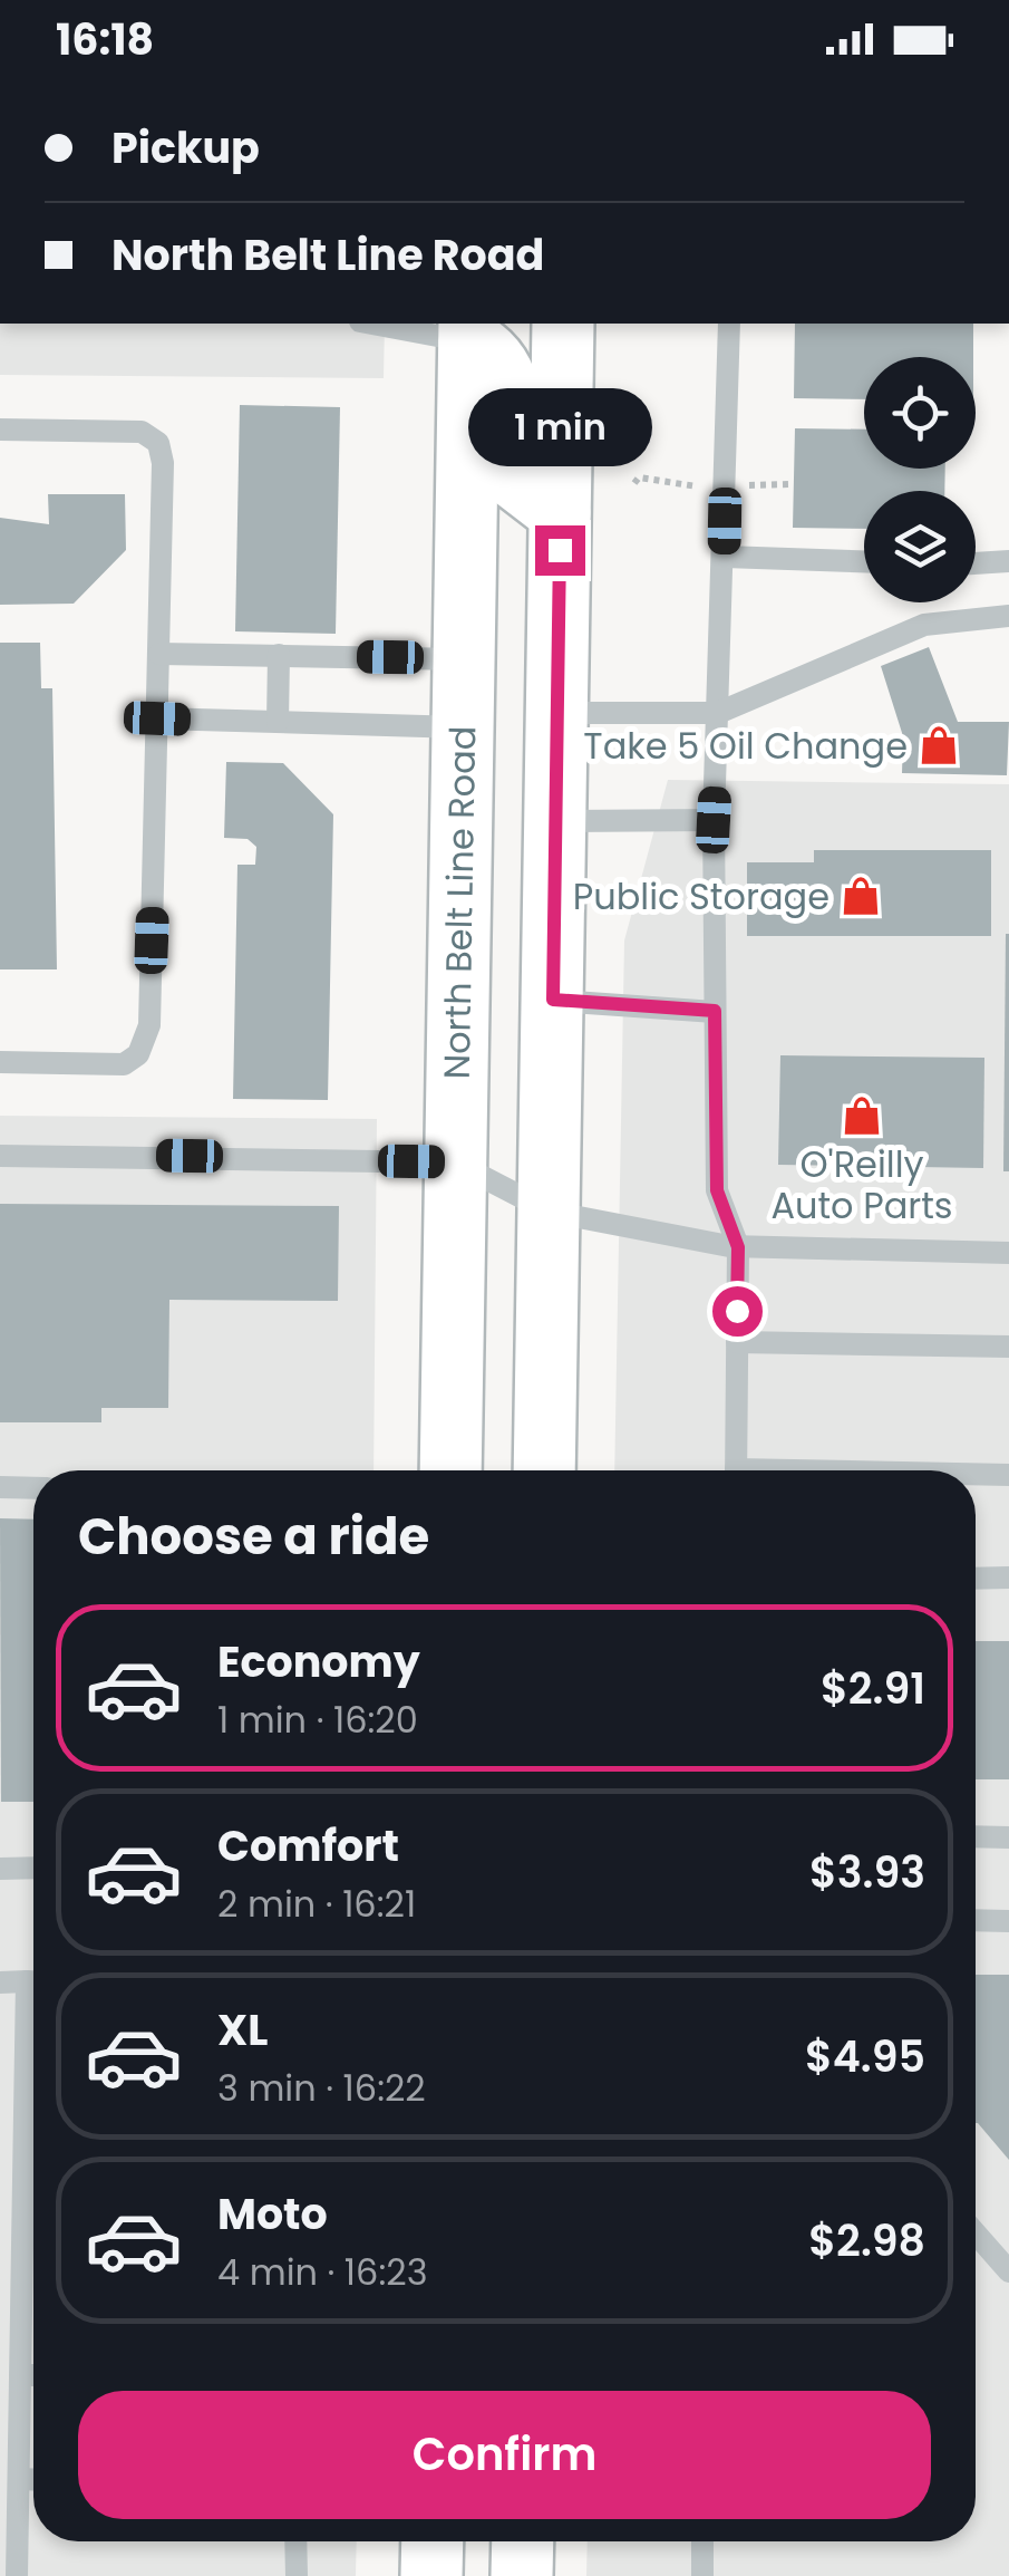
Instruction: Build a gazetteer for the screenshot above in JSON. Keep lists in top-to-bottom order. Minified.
{"streets":{"main road":["North Belt Line Road"]},"places":{"shop":["Take 5 Oil Change","Public Storage","O'Reilly Auto Parts"]},"page":{"status":"16:18","banner":["Pickup","North Belt Line Road"],"bubble":"1 min","heading":"Choose a ride","list":[{"name":"Economy","note":"1 min · 16:20","value":"$2.91"},{"name":"Comfort","note":"2 min · 16:21","value":"$3.93"},{"name":"XL","note":"3 min · 16:22","value":"$4.95"},{"name":"Moto","note":"4 min · 16:23","value":"$2.98"}],"buttons":"Confirm"}}
